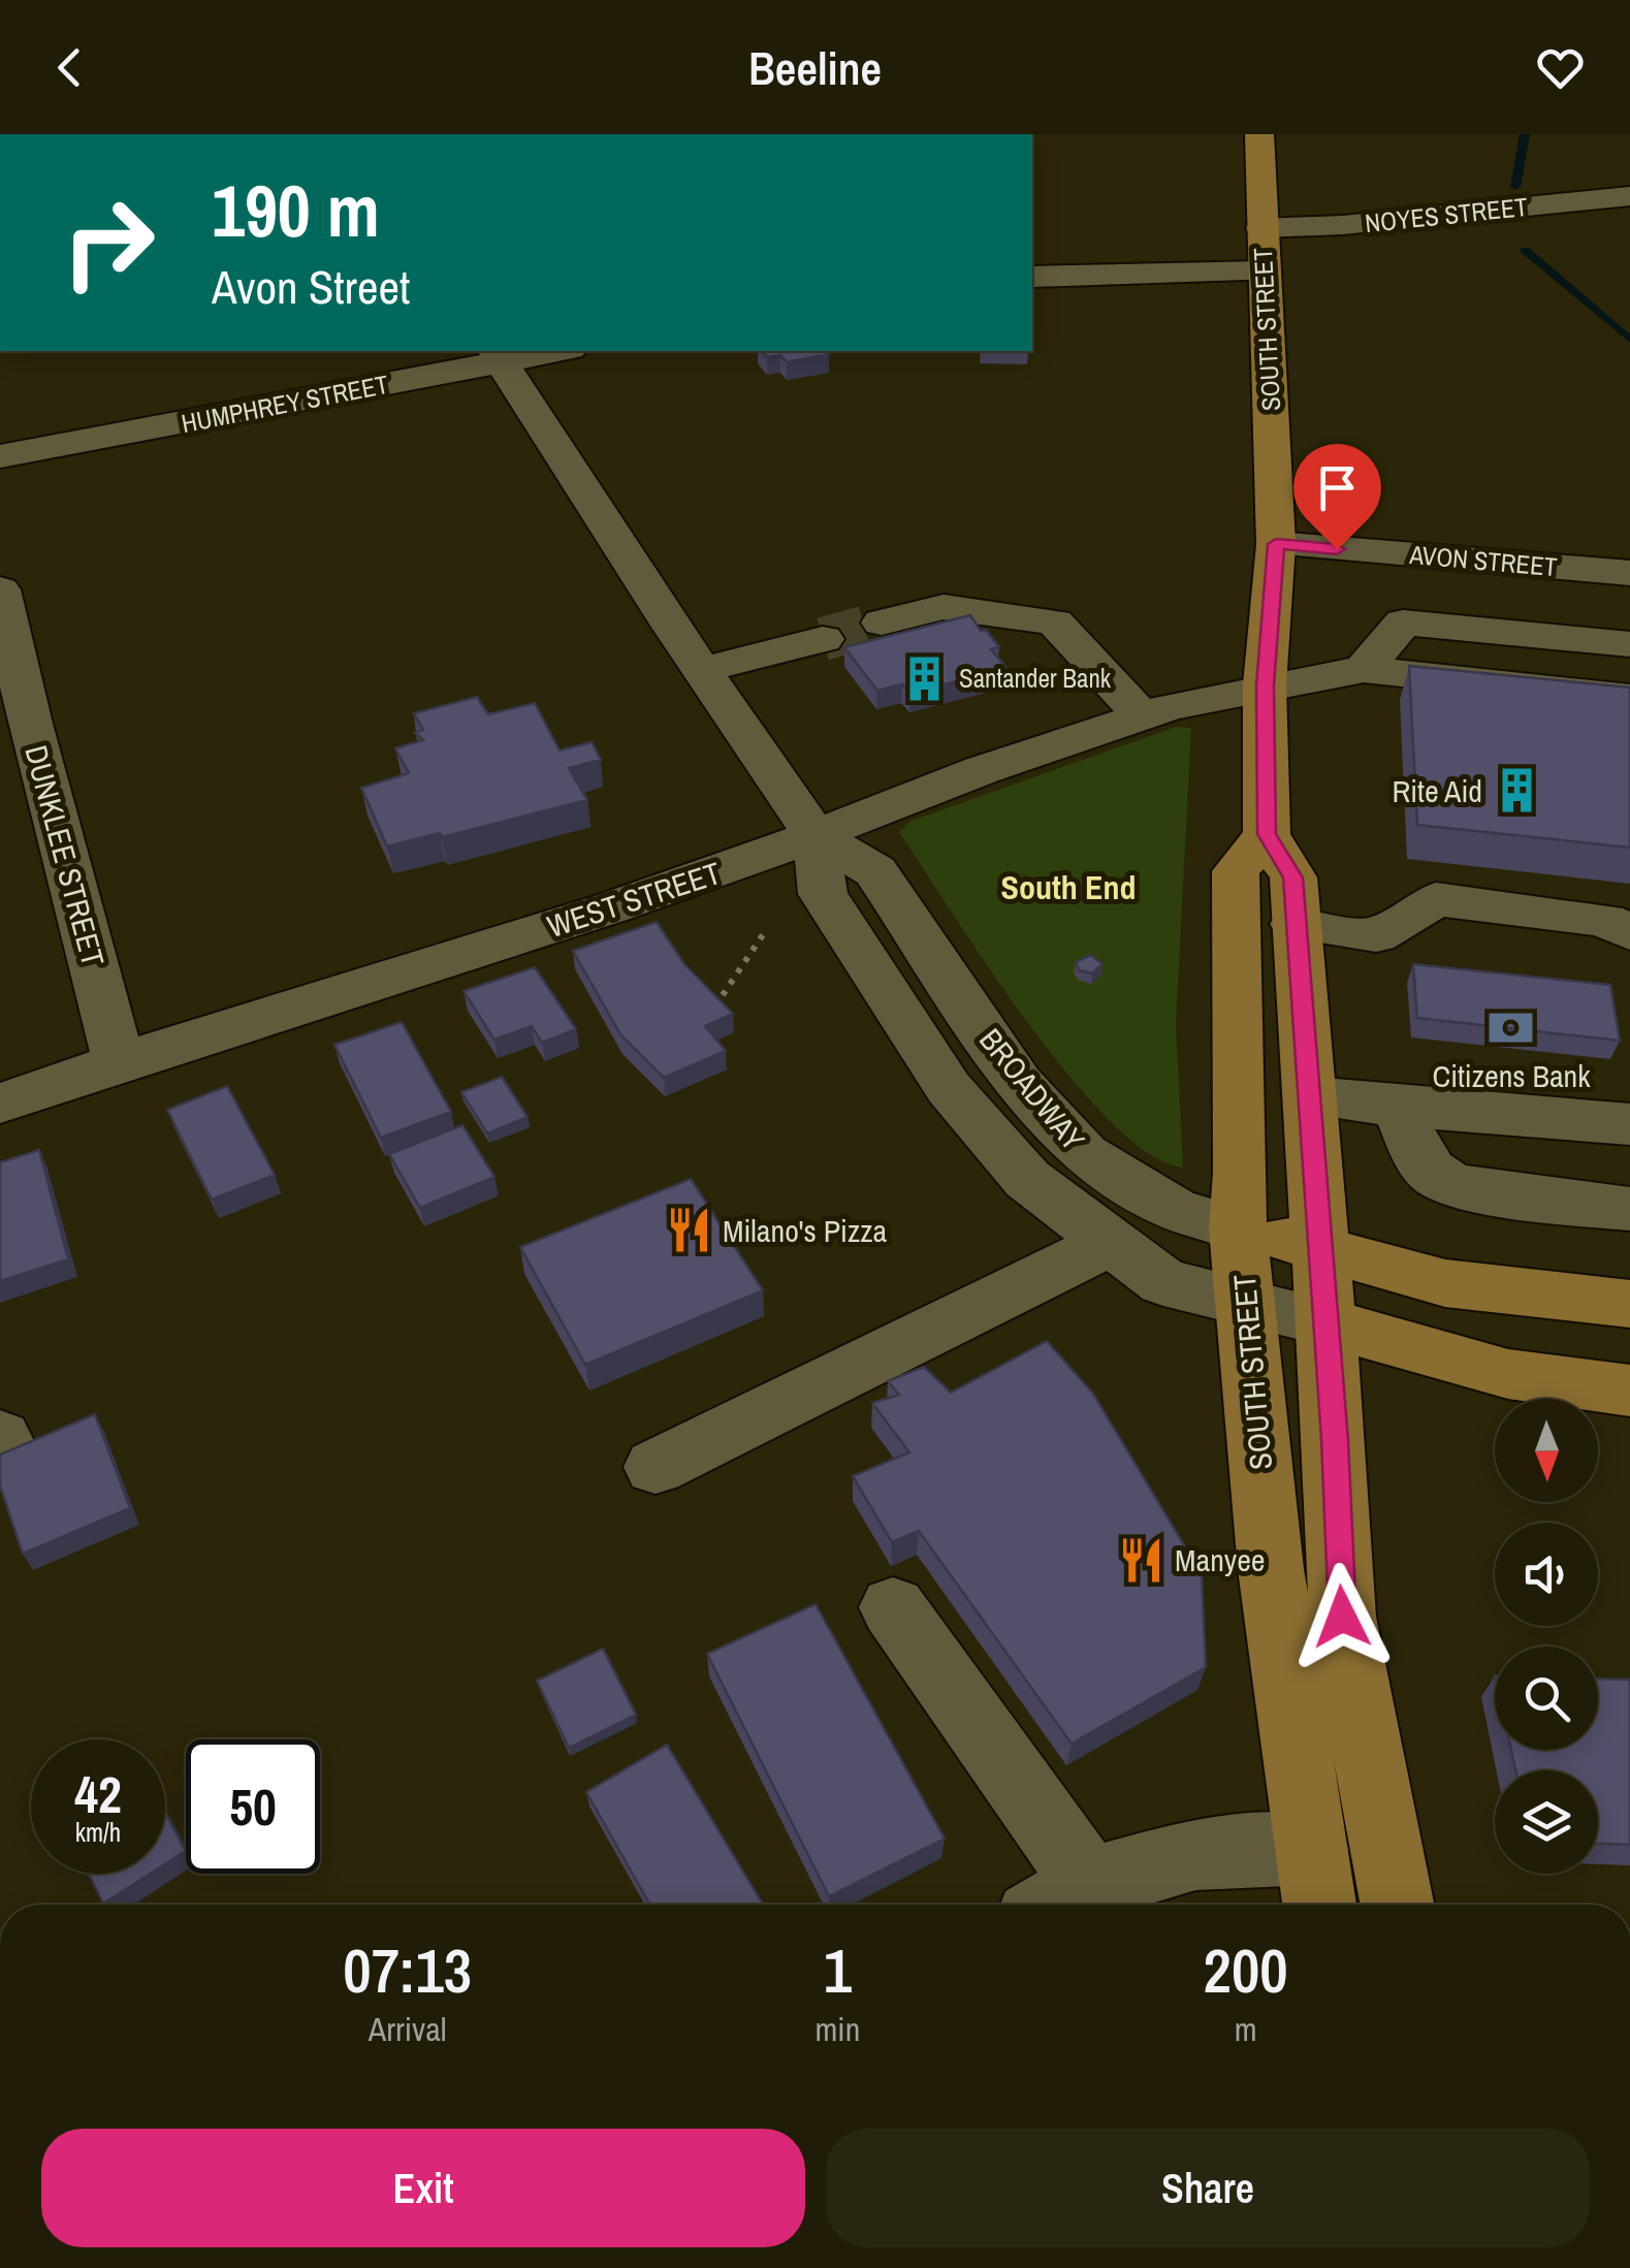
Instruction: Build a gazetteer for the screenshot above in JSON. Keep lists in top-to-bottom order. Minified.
{"streets":{"main road":["SOUTH STREET","BROADWAY"],"street":["NOYES STREET","HUMPHREY STREET","AVON STREET","DUNKLEE STREET","WEST STREET"]},"crossings":[["NOYES STREET","SOUTH STREET"],["SOUTH STREET","AVON STREET"],["SOUTH STREET","WEST STREET"],["SOUTH STREET","BROADWAY"],["HUMPHREY STREET","BROADWAY"],["DUNKLEE STREET","WEST STREET"],["WEST STREET","BROADWAY"]],"districts":["South End"],"places":{"building":["Santander Bank","Rite Aid"],"bank":["Citizens Bank"],"restaurant":["Milano's Pizza","Manyee"]},"north":"bottom","page":{"header":"Beeline","turn":["190 m","Avon Street"],"speed":"42 km/h","limit":"50","eta":["07:13","Arrival","1","min","200","m"],"buttons":["Exit","Share"]}}
